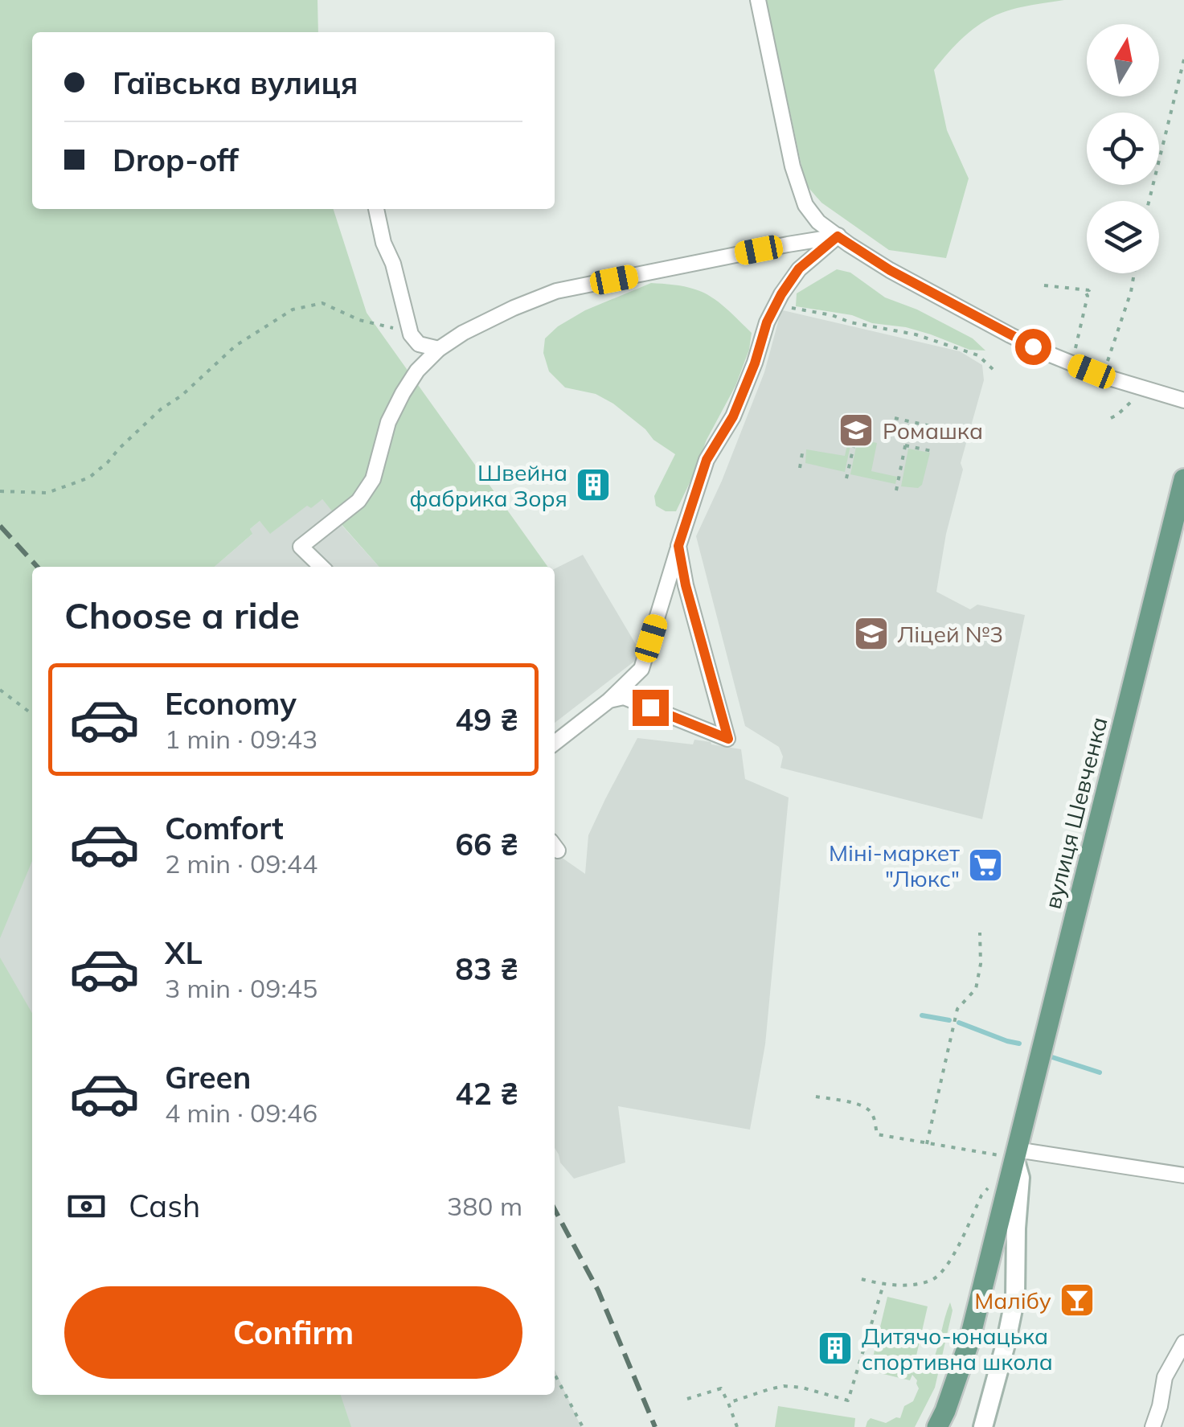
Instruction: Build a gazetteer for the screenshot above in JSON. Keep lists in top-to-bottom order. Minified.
{"streets":{"main road":["вулиця Шевченка"]},"places":{"school or university":["Ромашка","Ліцей №3"],"building":["Швейна фабрика Зоря","Дитячо-юнацька спортивна школа"],"supermarket":["Міні-маркет \"Люкс\""],"bar":["Малібу"]},"north":"top","page":{"banner":["Гаївська вулиця","Drop-off"],"heading":"Choose a ride","list":[{"name":"Economy","note":"1 min · 09:43","value":"49 ₴"},{"name":"Comfort","note":"2 min · 09:44","value":"66 ₴"},{"name":"XL","note":"3 min · 09:45","value":"83 ₴"},{"name":"Green","note":"4 min · 09:46","value":"42 ₴"}],"pay":["Cash","380 m"],"buttons":"Confirm"}}
